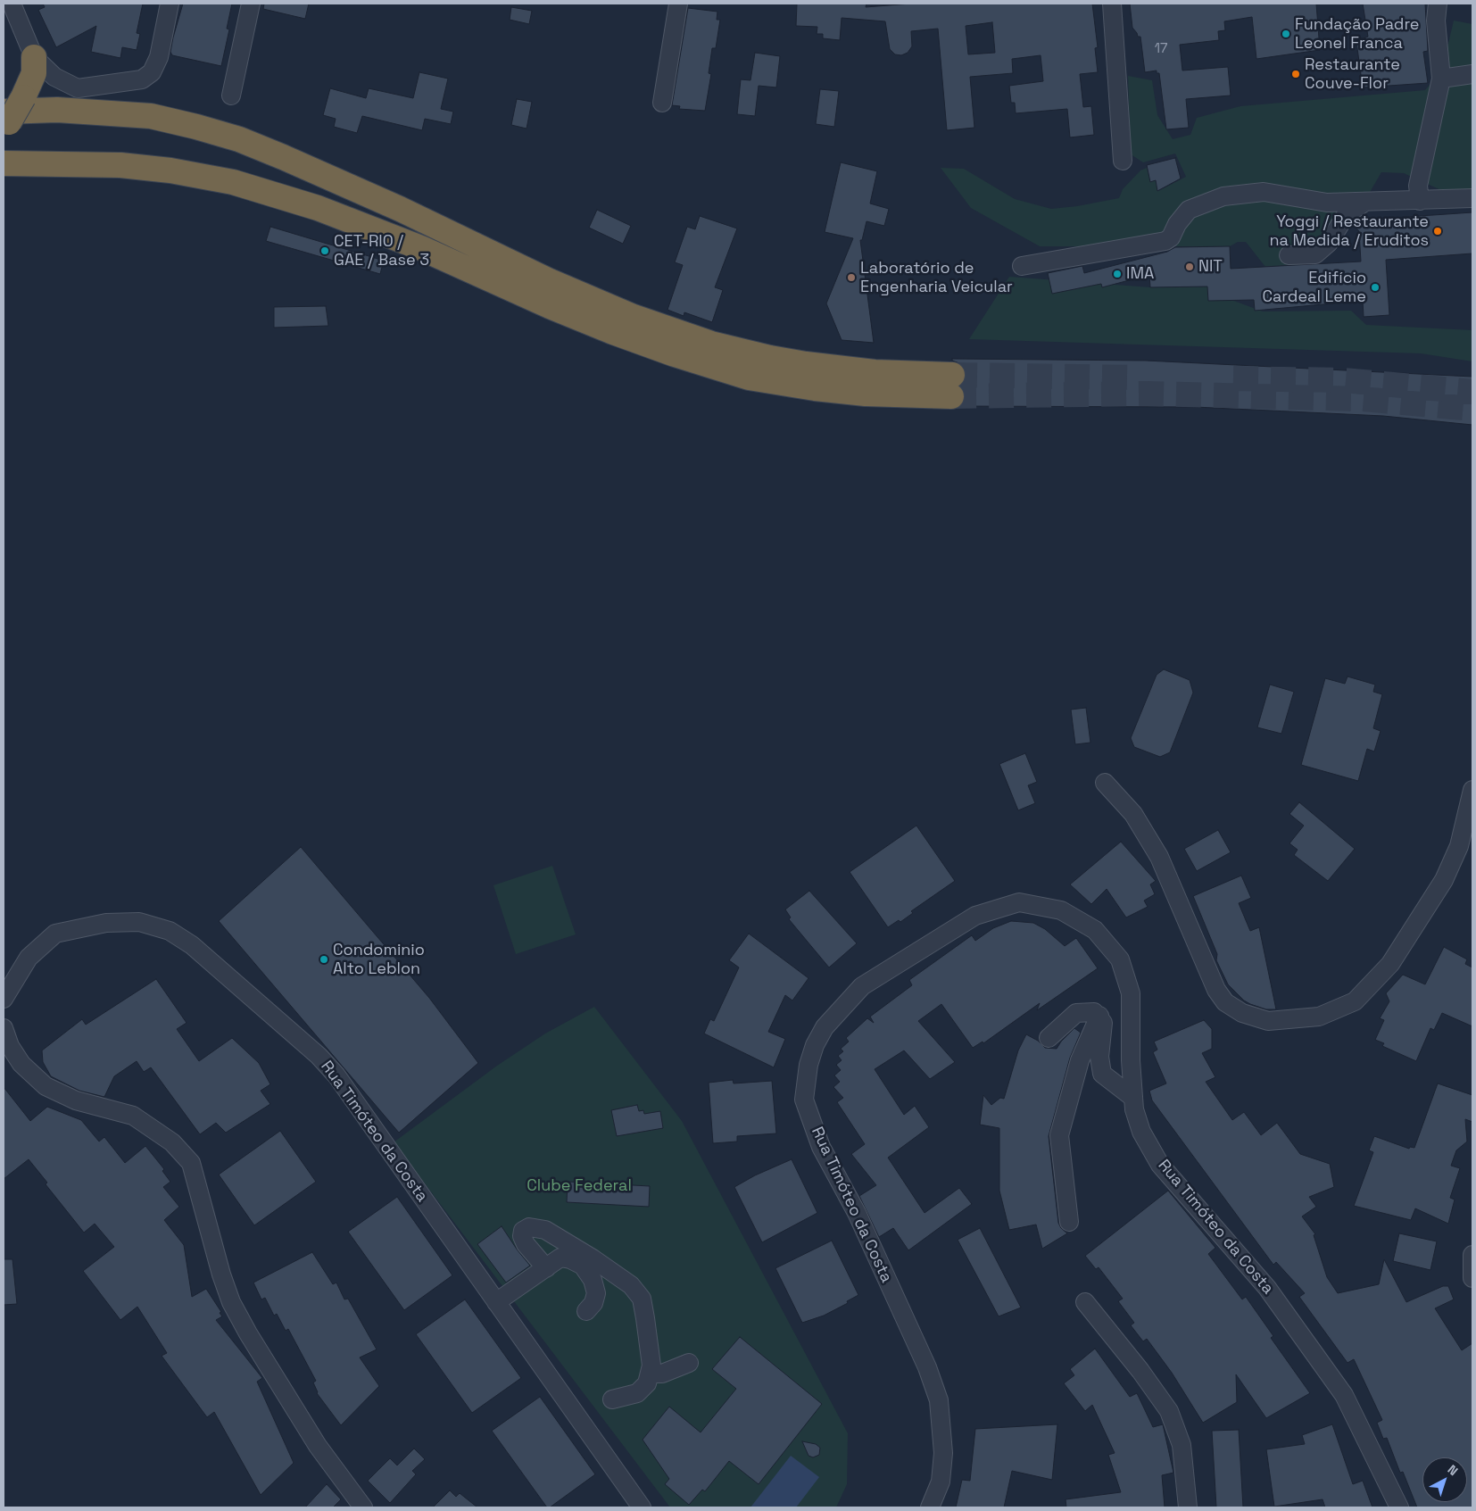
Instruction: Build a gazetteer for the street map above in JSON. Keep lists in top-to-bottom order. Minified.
{"streets":{"street":["Rua Timóteo da Costa"]},"parks":["Clube Federal"],"places":["Fundação Padre Leonel Franca","Restaurante Couve-Flor","Yoggi / Restaurante na Medida / Eruditos","CET-RIO / GAE / Base 3","NIT","IMA","Laboratório de Engenharia Veicular","Edifício Cardeal Leme","Condominio Alto Leblon"],"house_numbers":["17"],"north":"top right"}
